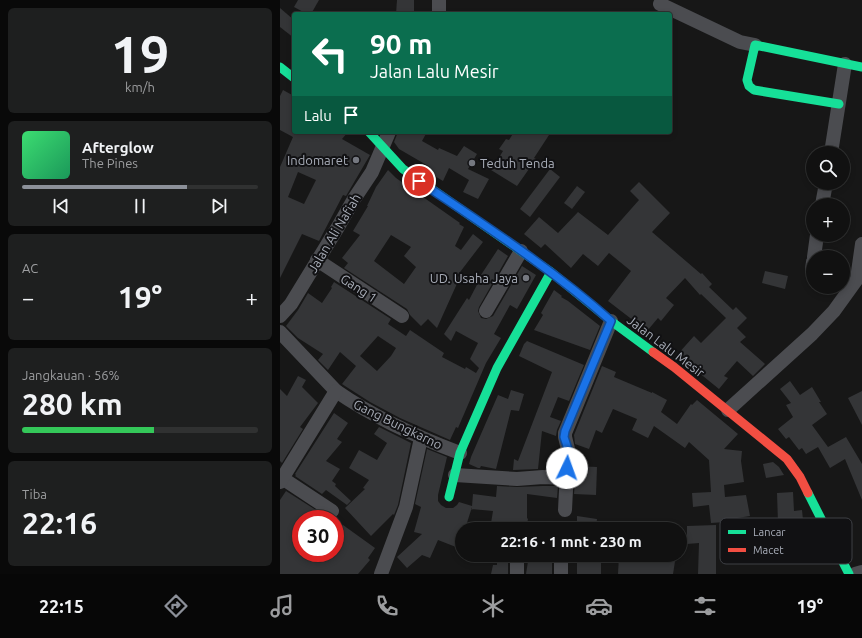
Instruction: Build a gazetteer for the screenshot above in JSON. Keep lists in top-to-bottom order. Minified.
{"streets":{"street":["Jalan Ali Nafiah","Gang 1","Jalan Lalu Mesir","Gang Bungkarno"]},"crossings":[["Jalan Ali Nafiah","Gang 1"],["Jalan Ali Nafiah","Jalan Lalu Mesir"]],"places":["Indomaret","Teduh Tenda","UD. Usaha Jaya"],"legend":["Lancar","Macet"],"page":{"tile":[["19","km/h"],"AC",["Jangkauan · 56%","280 km"],["Tiba","22:16"]],"turn":["90 m","Jalan Lalu Mesir"],"then":"Lalu","song":["Afterglow","The Pines"],"map_buttons":["+","−"],"heat":["−","19°","+"],"limit":"30","trip":"22:16 · 1 mnt · 230 m","tabs":["22:15","19°"]}}
